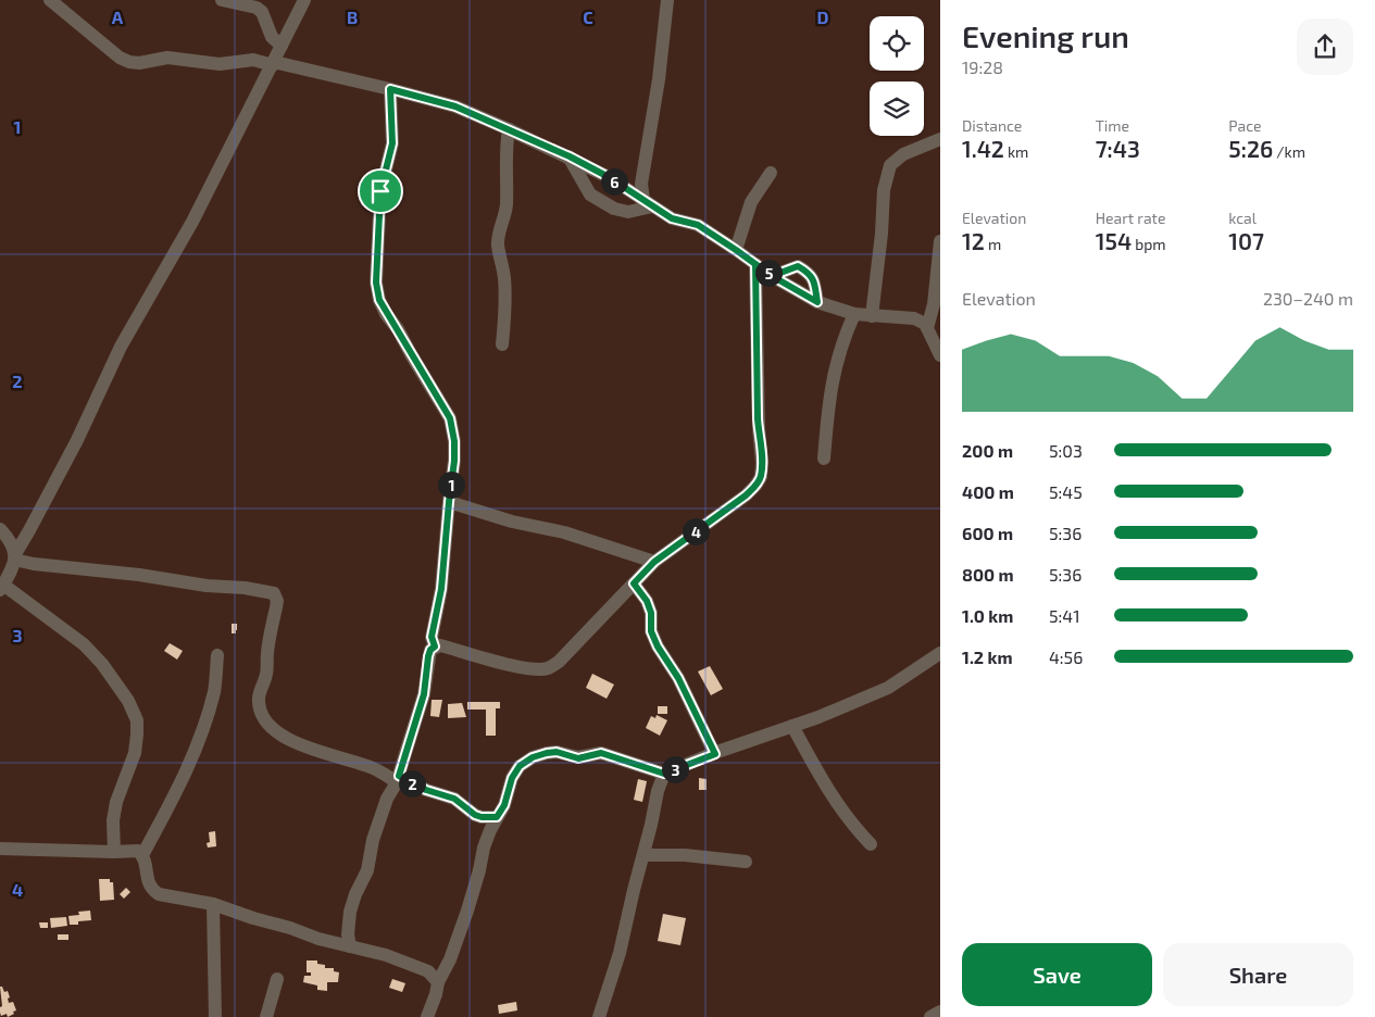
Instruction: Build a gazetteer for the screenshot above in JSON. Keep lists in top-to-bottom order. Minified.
{"page":{"heading":["Evening run","19:28"],"stats":[["Distance","1.42 km"],["Time","7:43"],["Pace","5:26 /km"],["Elevation","12 m"],["Heart rate","154 bpm"],["kcal","107"]],"pins":["6","5","1","4","3","2"],"chart":["Elevation","230–240 m"],"list":[{"name":"200 m","note":"5:03"},{"name":"400 m","note":"5:45"},{"name":"600 m","note":"5:36"},{"name":"800 m","note":"5:36"},{"name":"1.0 km","note":"5:41"},{"name":"1.2 km","note":"4:56"}],"buttons":["Save","Share"]},"grid":{"columns":["A","B","C","D"],"rows":["1","2","3","4"]}}
